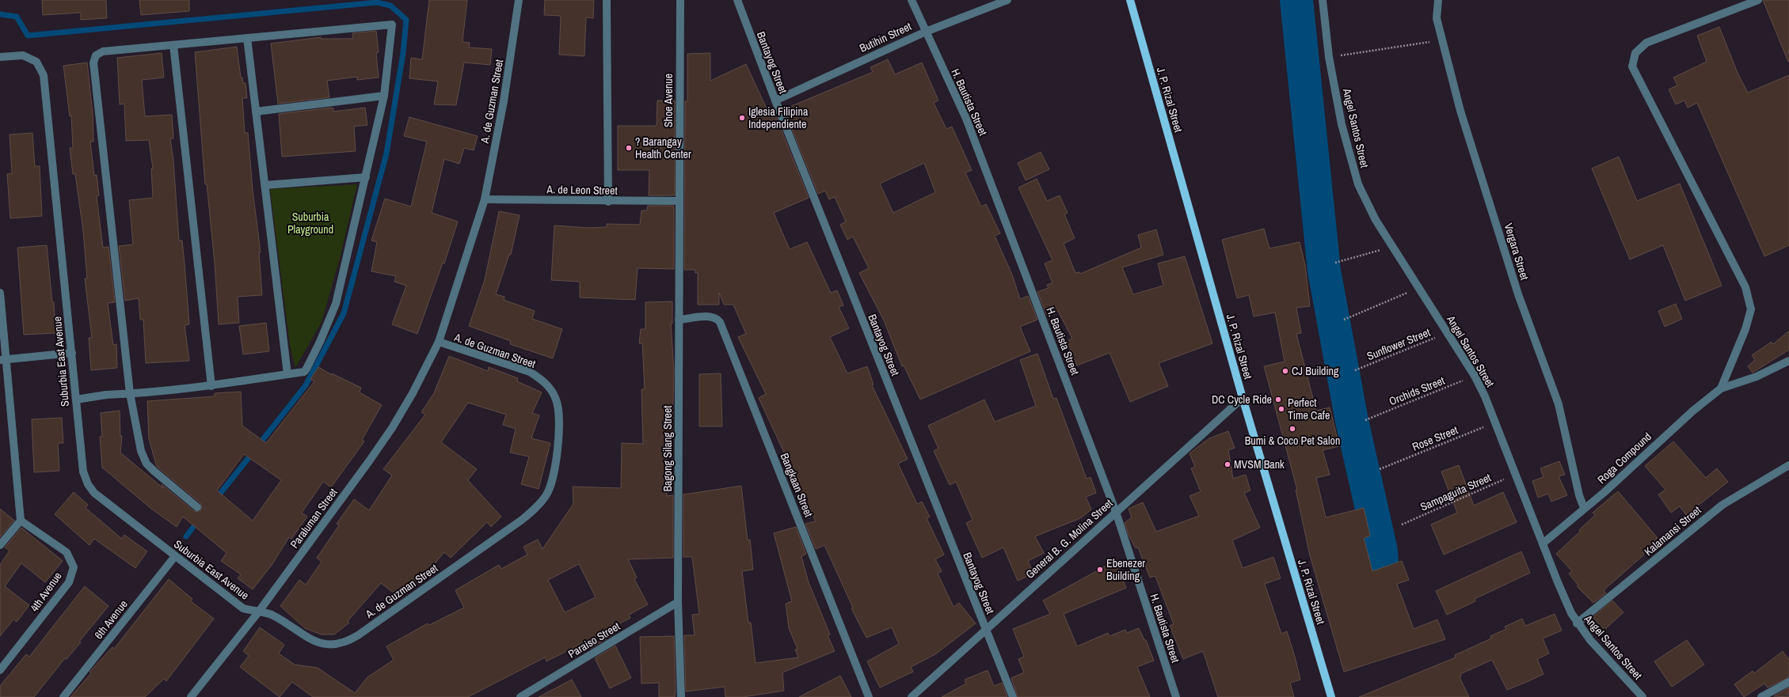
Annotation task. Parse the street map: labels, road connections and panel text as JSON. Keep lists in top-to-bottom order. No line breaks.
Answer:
{"streets":{"main road":["J. P. Rizal Street"],"street":["Butihin Street","Bantayog Street","Shoe Avenue","A. de Guzman Street","H. Bautista Street","Angel Santos Street","A. de Leon Street","Vergara Street","Suburbia East Avenue","Bagong Silang Street","Roga Compound","Bangkaan Street","Paraluman Street","Kalamansi Street","General B. G. Molina Street","4th Avenue","6th Avenue","Paraiso Street"],"path":["Sunflower Street","Orchids Street","Rose Street","Sampaguita Street"]},"crossings":[["Butihin Street","Bantayog Street"],["Butihin Street","H. Bautista Street"],["Bantayog Street","General B. G. Molina Street"],["J. P. Rizal Street","General B. G. Molina Street"],["Shoe Avenue","A. de Leon Street"],["Shoe Avenue","Bagong Silang Street"],["A. de Guzman Street","A. de Leon Street"],["A. de Guzman Street","Suburbia East Avenue"],["A. de Guzman Street","Paraluman Street"],["H. Bautista Street","General B. G. Molina Street"],["Angel Santos Street","Sunflower Street"],["Angel Santos Street","Orchids Street"],["Angel Santos Street","Rose Street"],["Angel Santos Street","Roga Compound"],["Angel Santos Street","Sampaguita Street"],["Angel Santos Street","Kalamansi Street"],["A. de Leon Street","Bagong Silang Street"],["Vergara Street","Roga Compound"],["Suburbia East Avenue","Paraluman Street"],["Suburbia East Avenue","6th Avenue"],["Bagong Silang Street","Bangkaan Street"],["Bagong Silang Street","Paraiso Street"]],"parks":["Suburbia Playground"],"places":["Iglesia Filipina Independiente","? Barangay Health Center","CJ Building","DC Cycle Ride","Perfect Time Cafe","Bumi & Coco Pet Salon","MVSM Bank","Ebenezer Building"]}
